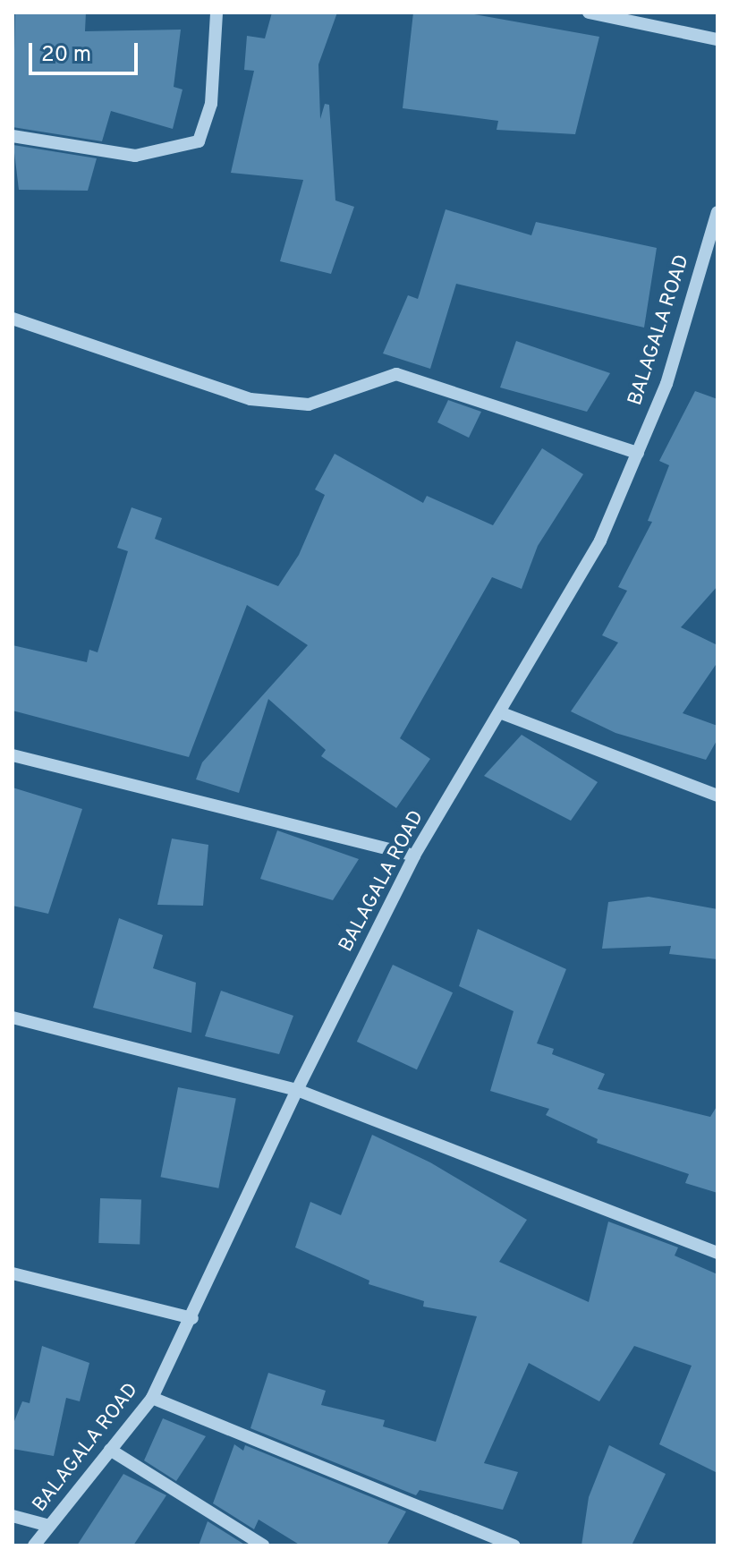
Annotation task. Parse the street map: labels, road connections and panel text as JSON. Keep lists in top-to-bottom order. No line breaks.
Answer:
{"streets":{"street":["BALAGALA ROAD"]},"scale_bar":"20 m"}
